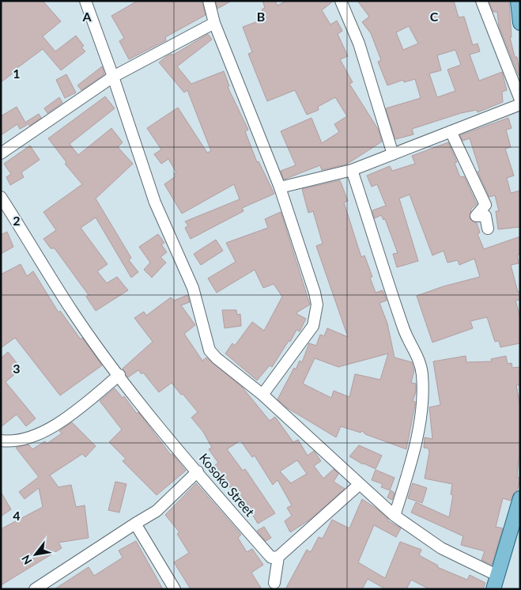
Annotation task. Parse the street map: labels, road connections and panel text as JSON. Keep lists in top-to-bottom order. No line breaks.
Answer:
{"streets":{"street":["Kosoko Street"]},"north":"bottom left","grid":{"columns":["A","B","C"],"rows":["1","2","3","4"]}}
